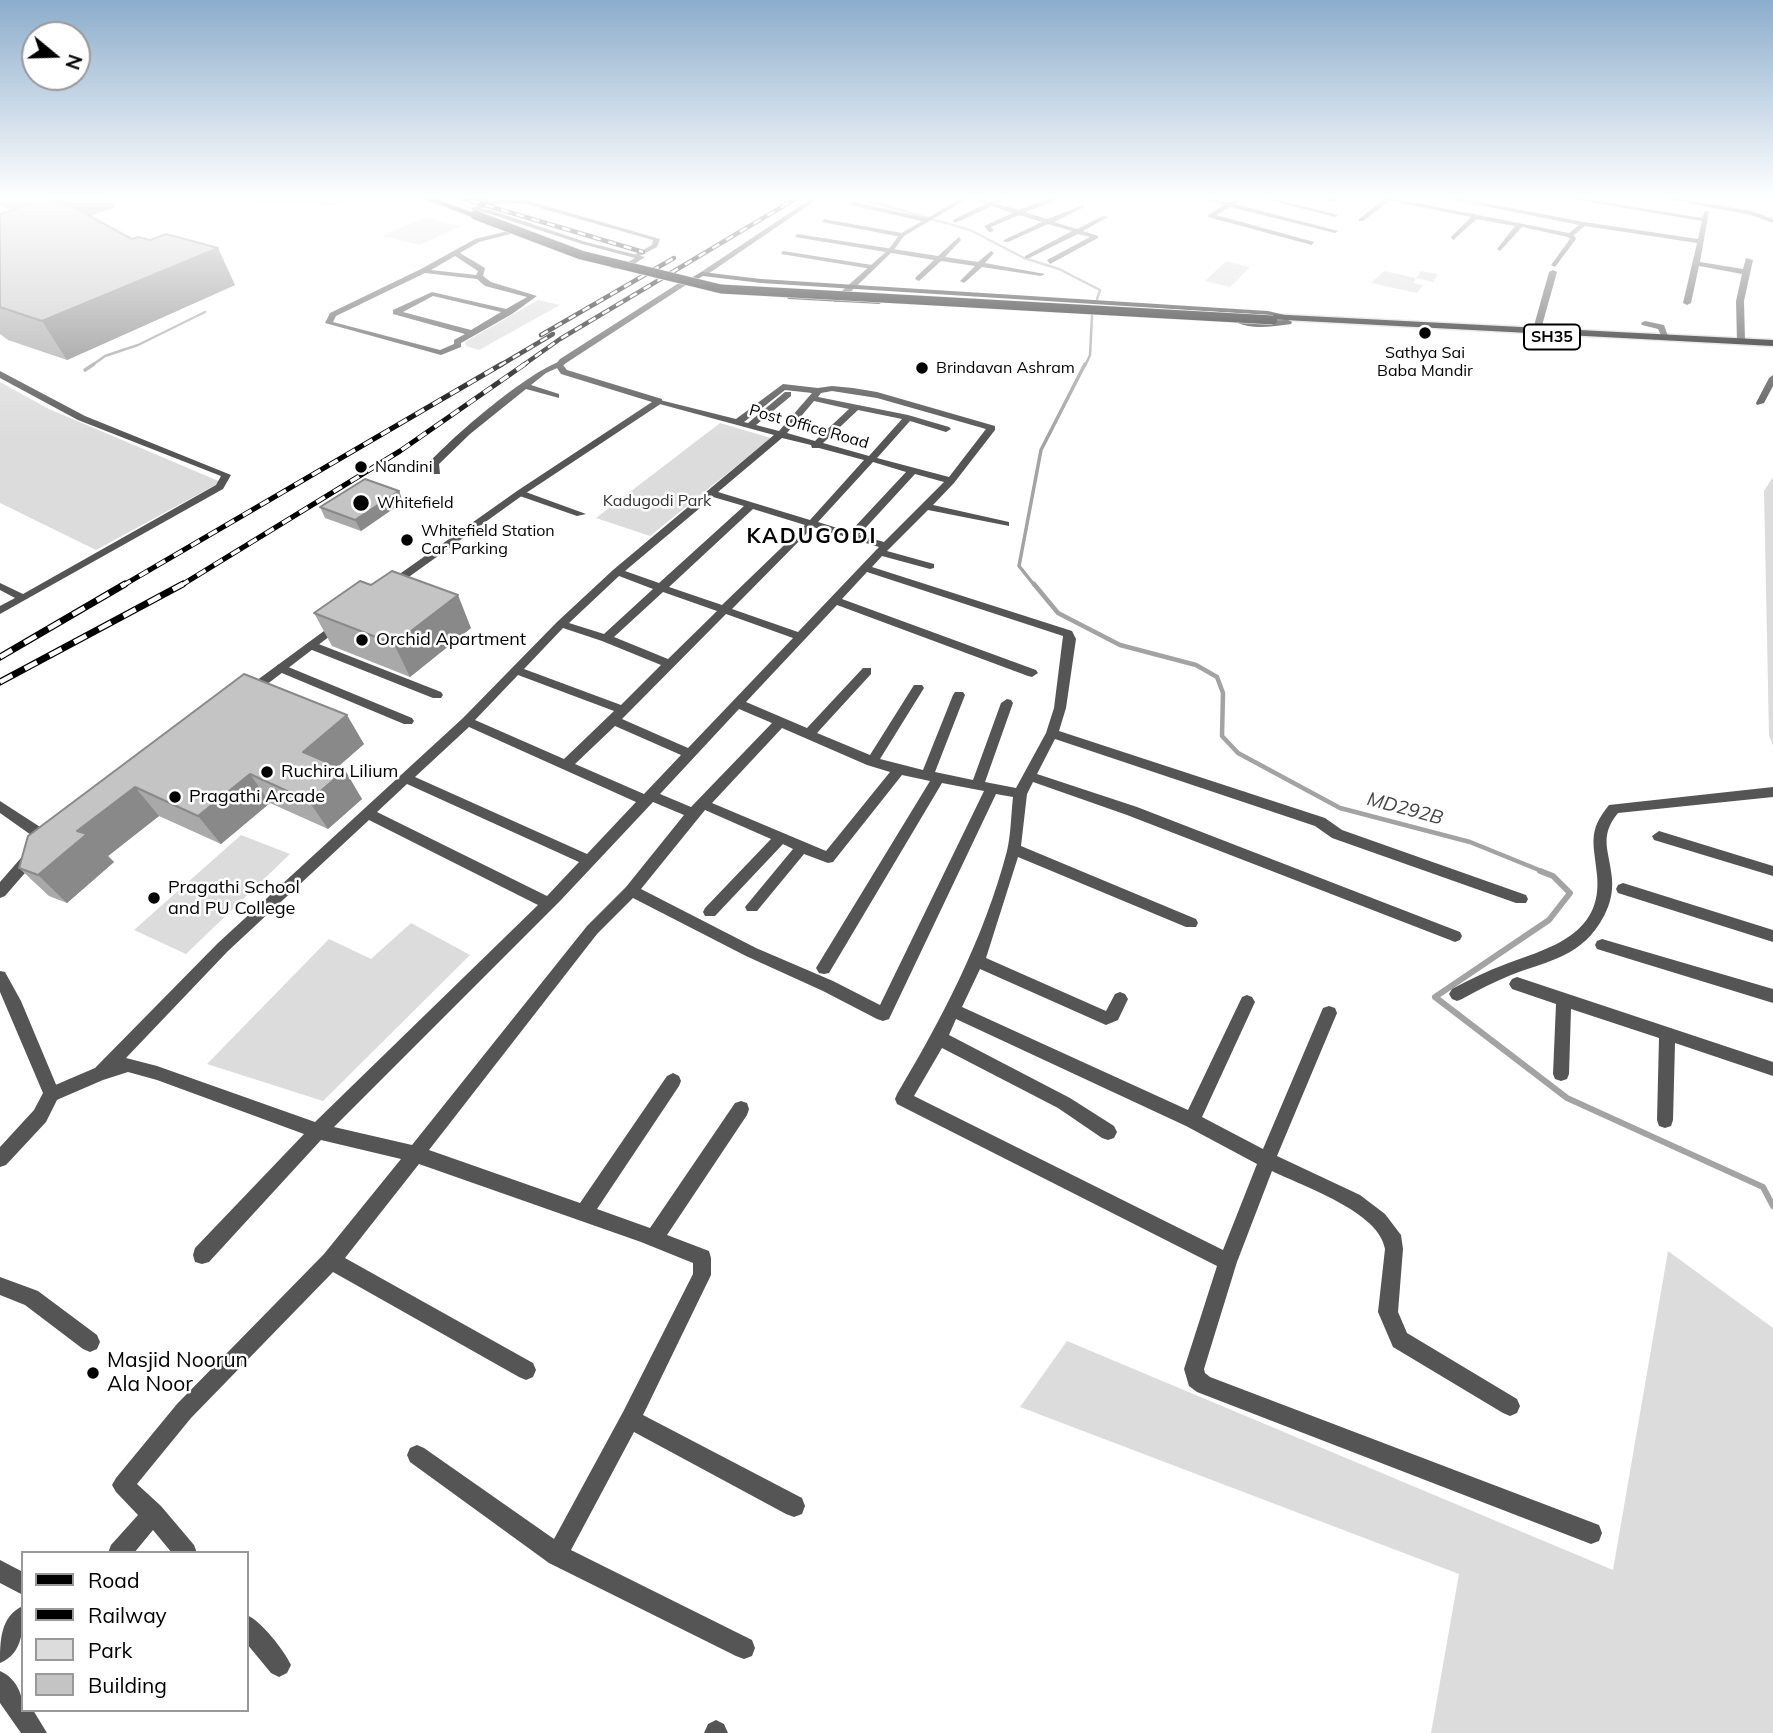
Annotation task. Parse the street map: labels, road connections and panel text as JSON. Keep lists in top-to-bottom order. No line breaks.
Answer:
{"streets":{"main road":["SH35"],"street":["Post Office Road"]},"districts":["KADUGODI"],"water":["MD292B"],"parks":["Kadugodi Park"],"places":["Sathya Sai Baba Mandir","Brindavan Ashram","Nandini","Whitefield","Whitefield Station Car Parking","Orchid Apartment","Ruchira Lilium","Pragathi Arcade","Pragathi School and PU College","Masjid Noorun Ala Noor"],"legend":["Road","Railway","Park","Building"],"north":"right"}
